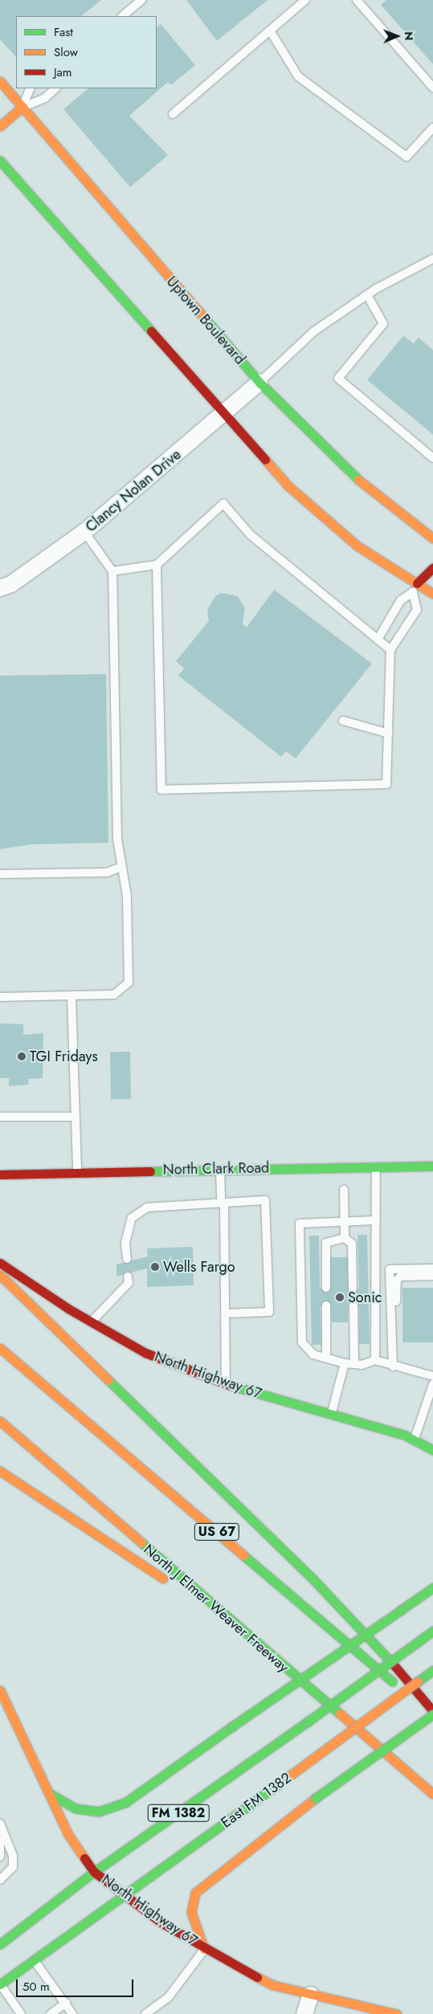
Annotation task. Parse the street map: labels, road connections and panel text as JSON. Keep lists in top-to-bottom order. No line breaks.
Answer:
{"streets":{"main road":["Uptown Boulevard","North Clark Road","North Highway 67","US 67","North J Elmer Weaver Freeway","East FM 1382","FM 1382"],"street":["Clancy Nolan Drive"]},"crossings":[["Uptown Boulevard","Clancy Nolan Drive"],["North Highway 67","East FM 1382"],["North Highway 67","FM 1382"]],"places":["TGI Fridays","Wells Fargo","Sonic"],"legend":["Fast","Slow","Jam"],"scale_bar":"50 m","north":"right"}
